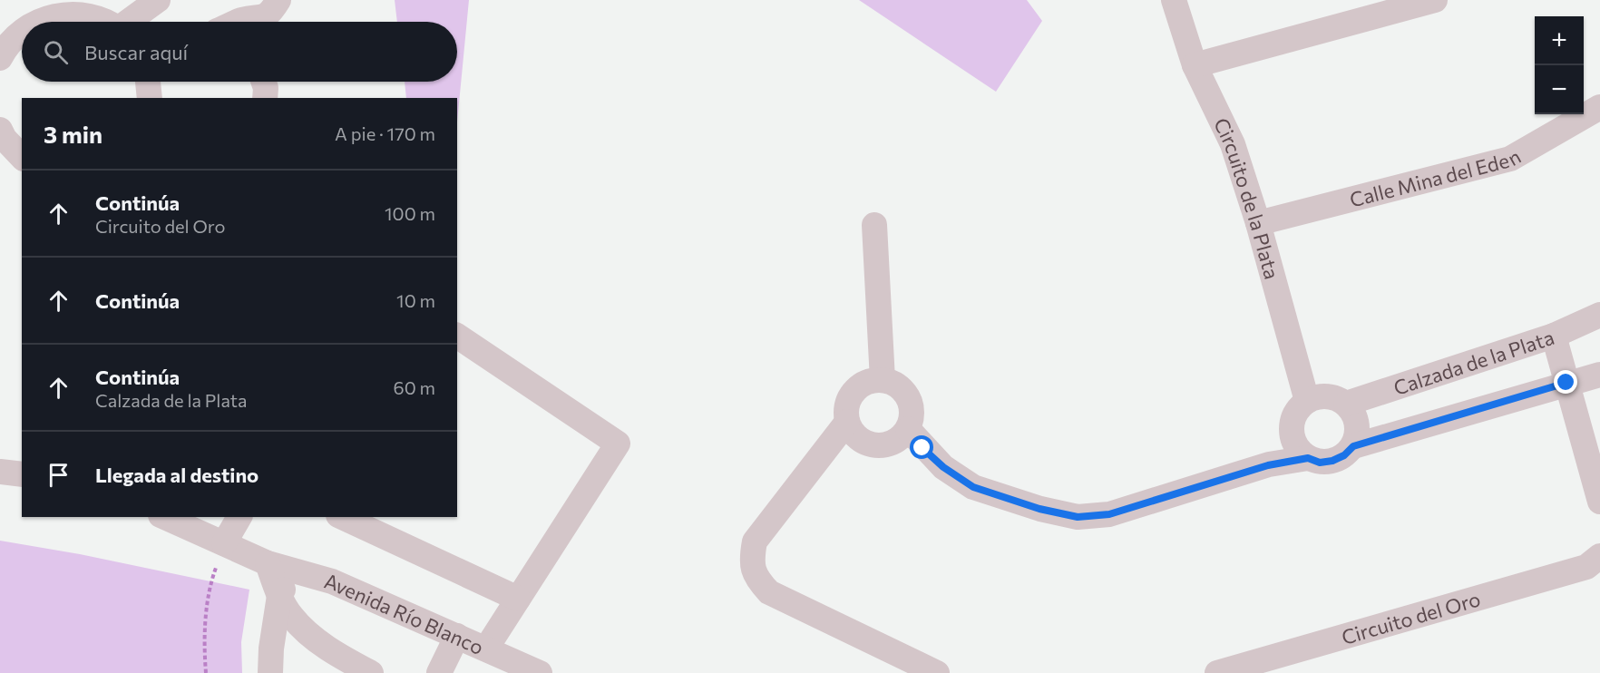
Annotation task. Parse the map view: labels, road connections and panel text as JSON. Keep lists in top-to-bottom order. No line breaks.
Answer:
{"streets":{"street":["Calle Mina del Eden","Circuito de la Plata","Calzada de la Plata","Avenida Río Blanco","Circuito del Oro"]},"crossings":[["Calle Mina del Eden","Circuito de la Plata"],["Circuito de la Plata","Calzada de la Plata"]],"page":{"map_buttons":["+","−"],"search":"Buscar aquí","heading":["3 min","A pie · 170 m"],"list":[["Continúa","Circuito del Oro","100 m"],["Continúa","10 m"],["Continúa","Calzada de la Plata","60 m"],"Llegada al destino"]}}
